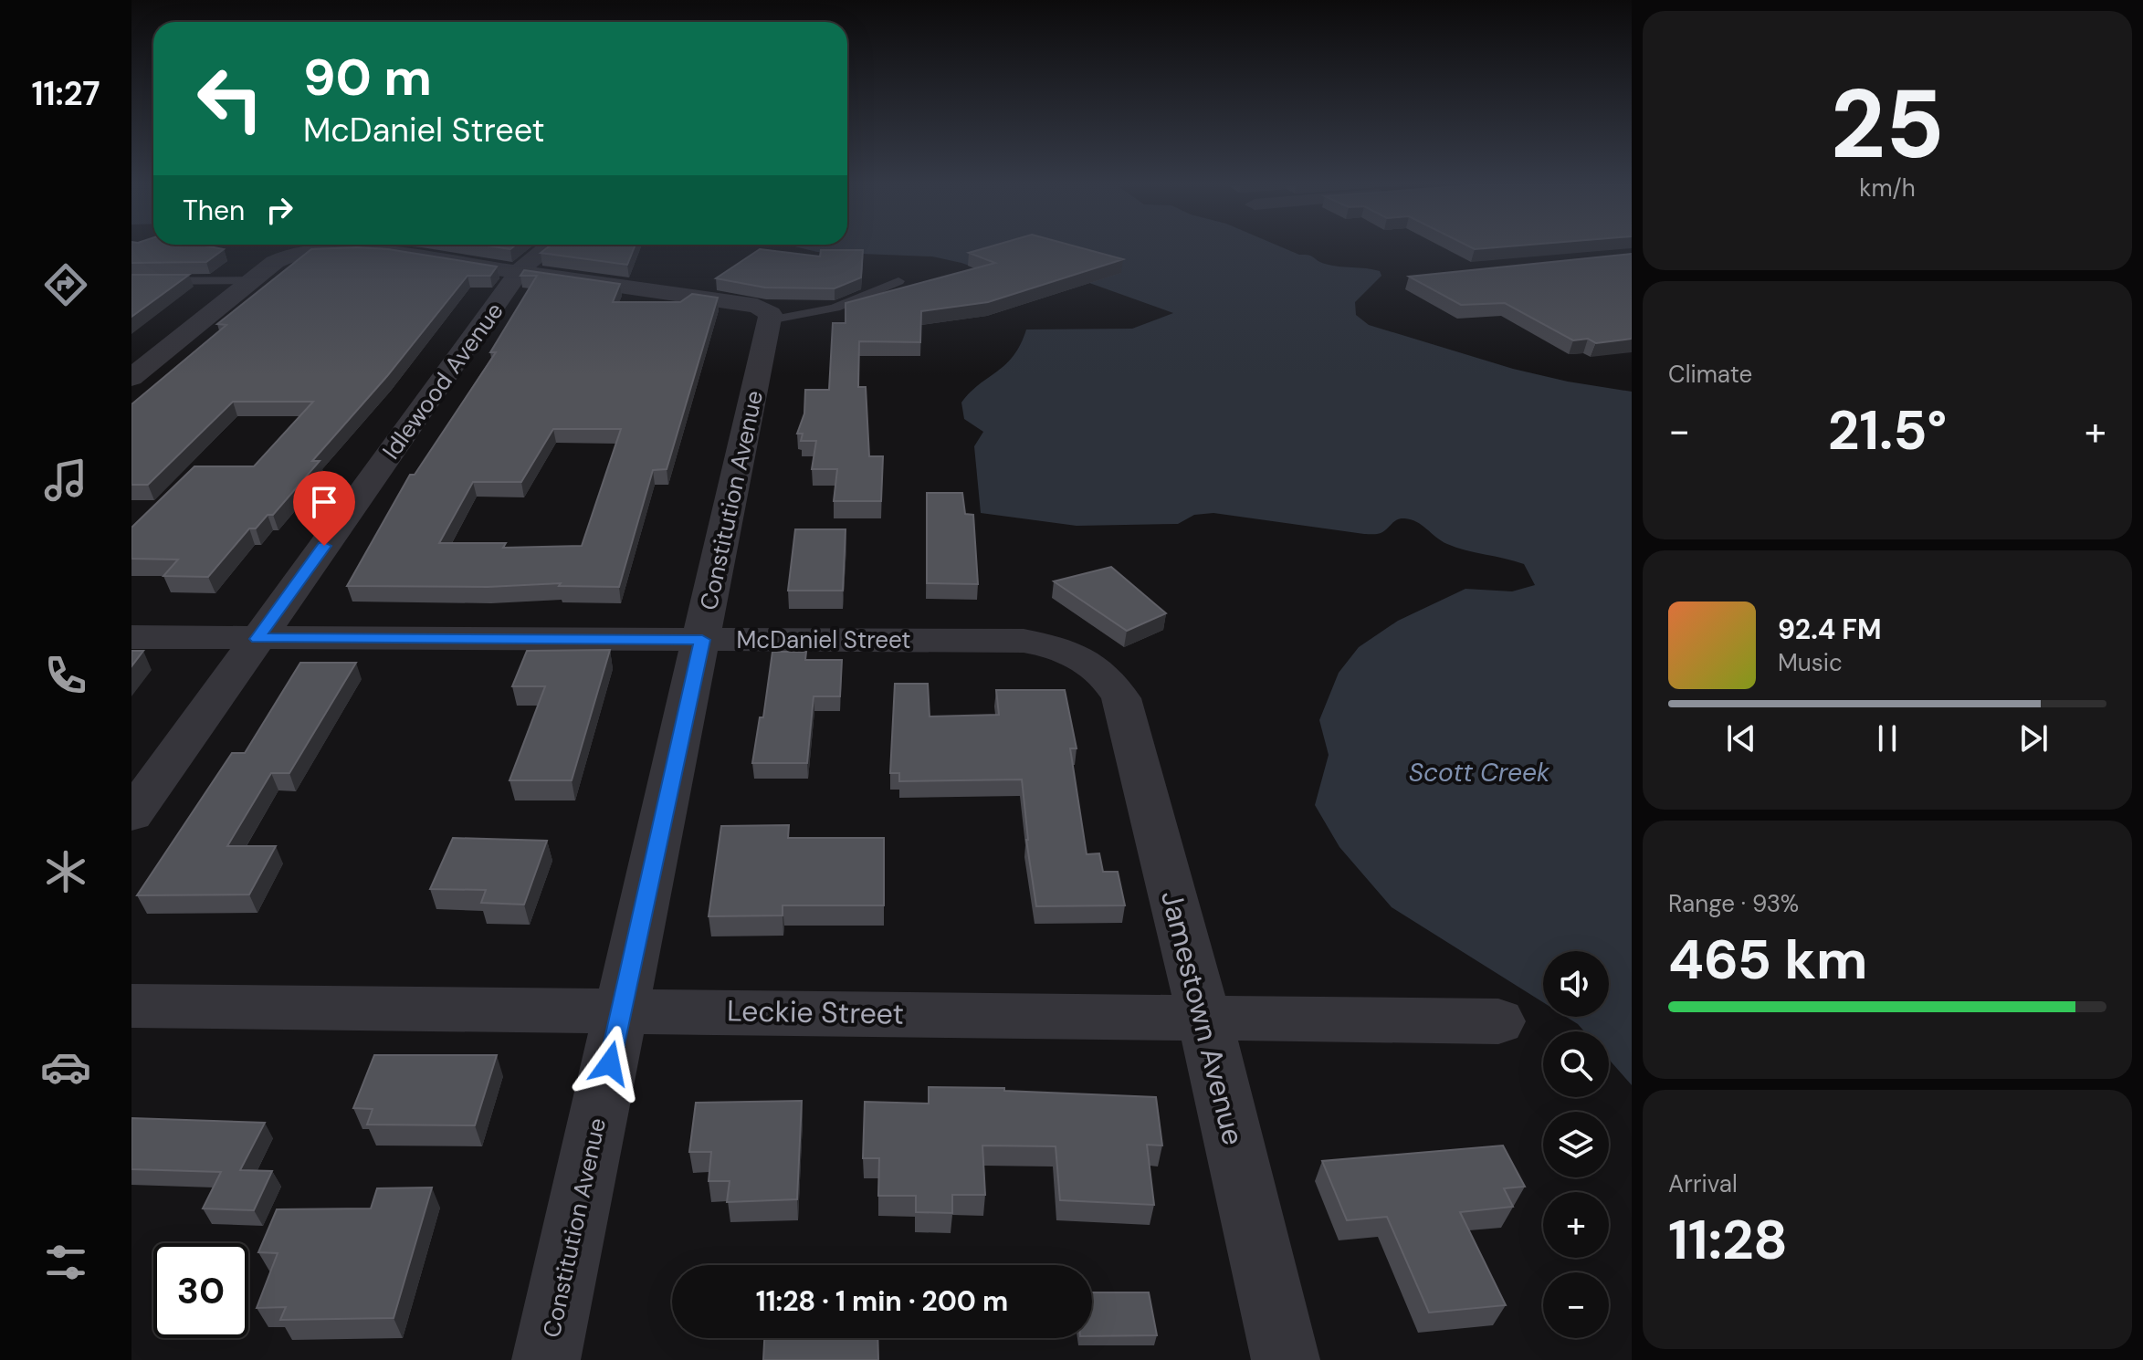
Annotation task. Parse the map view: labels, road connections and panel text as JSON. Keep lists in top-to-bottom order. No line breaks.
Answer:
{"streets":{"street":["Idlewood Avenue","Constitution Avenue","McDaniel Street","Leckie Street","Jamestown Avenue"]},"crossings":[["Idlewood Avenue","McDaniel Street"],["Constitution Avenue","McDaniel Street"],["Constitution Avenue","Leckie Street"],["McDaniel Street","Jamestown Avenue"],["Leckie Street","Jamestown Avenue"]],"water":["Scott Creek"],"page":{"tabs":"11:27","tile":[["25","km/h"],"Climate",["Range · 93%","465 km"],["Arrival","11:28"]],"turn":["90 m","McDaniel Street"],"then":"Then","heat":["−","21.5°","+"],"song":["92.4 FM","Music"],"map_buttons":["+","−"],"limit":"30","trip":"11:28 · 1 min · 200 m"}}
